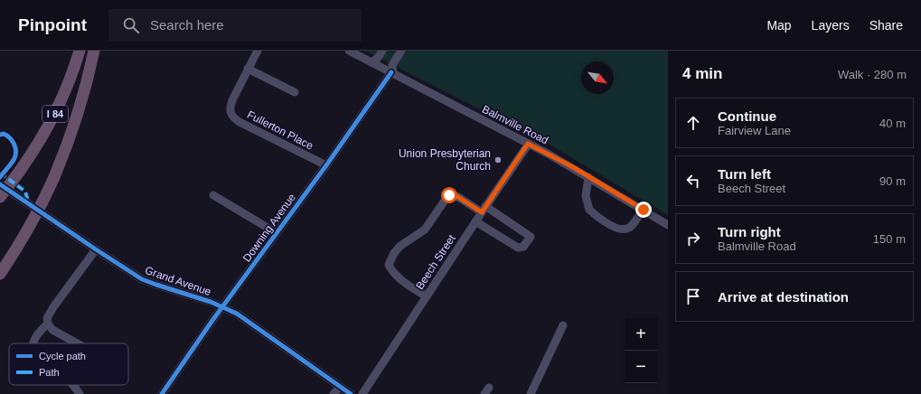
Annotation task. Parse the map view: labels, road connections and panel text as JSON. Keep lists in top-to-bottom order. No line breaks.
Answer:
{"streets":{"highway":["I 84"],"street":["Balmville Road","Fullerton Place","Downing Avenue","Beech Street","Grand Avenue"]},"crossings":[["Balmville Road","Downing Avenue"],["Balmville Road","Beech Street"],["Fullerton Place","Downing Avenue"],["Downing Avenue","Grand Avenue"]],"places":["Union Presbyterian Church"],"legend":["Cycle path","Path"],"north":"bottom right","page":{"header":"Pinpoint","search":"Search here","nav":["Map","Layers","Share"],"heading":["4 min","Walk · 280 m"],"list":[["Continue","Fairview Lane","40 m"],["Turn left","Beech Street","90 m"],["Turn right","Balmville Road","150 m"],"Arrive at destination"],"map_buttons":["+","−"]}}
